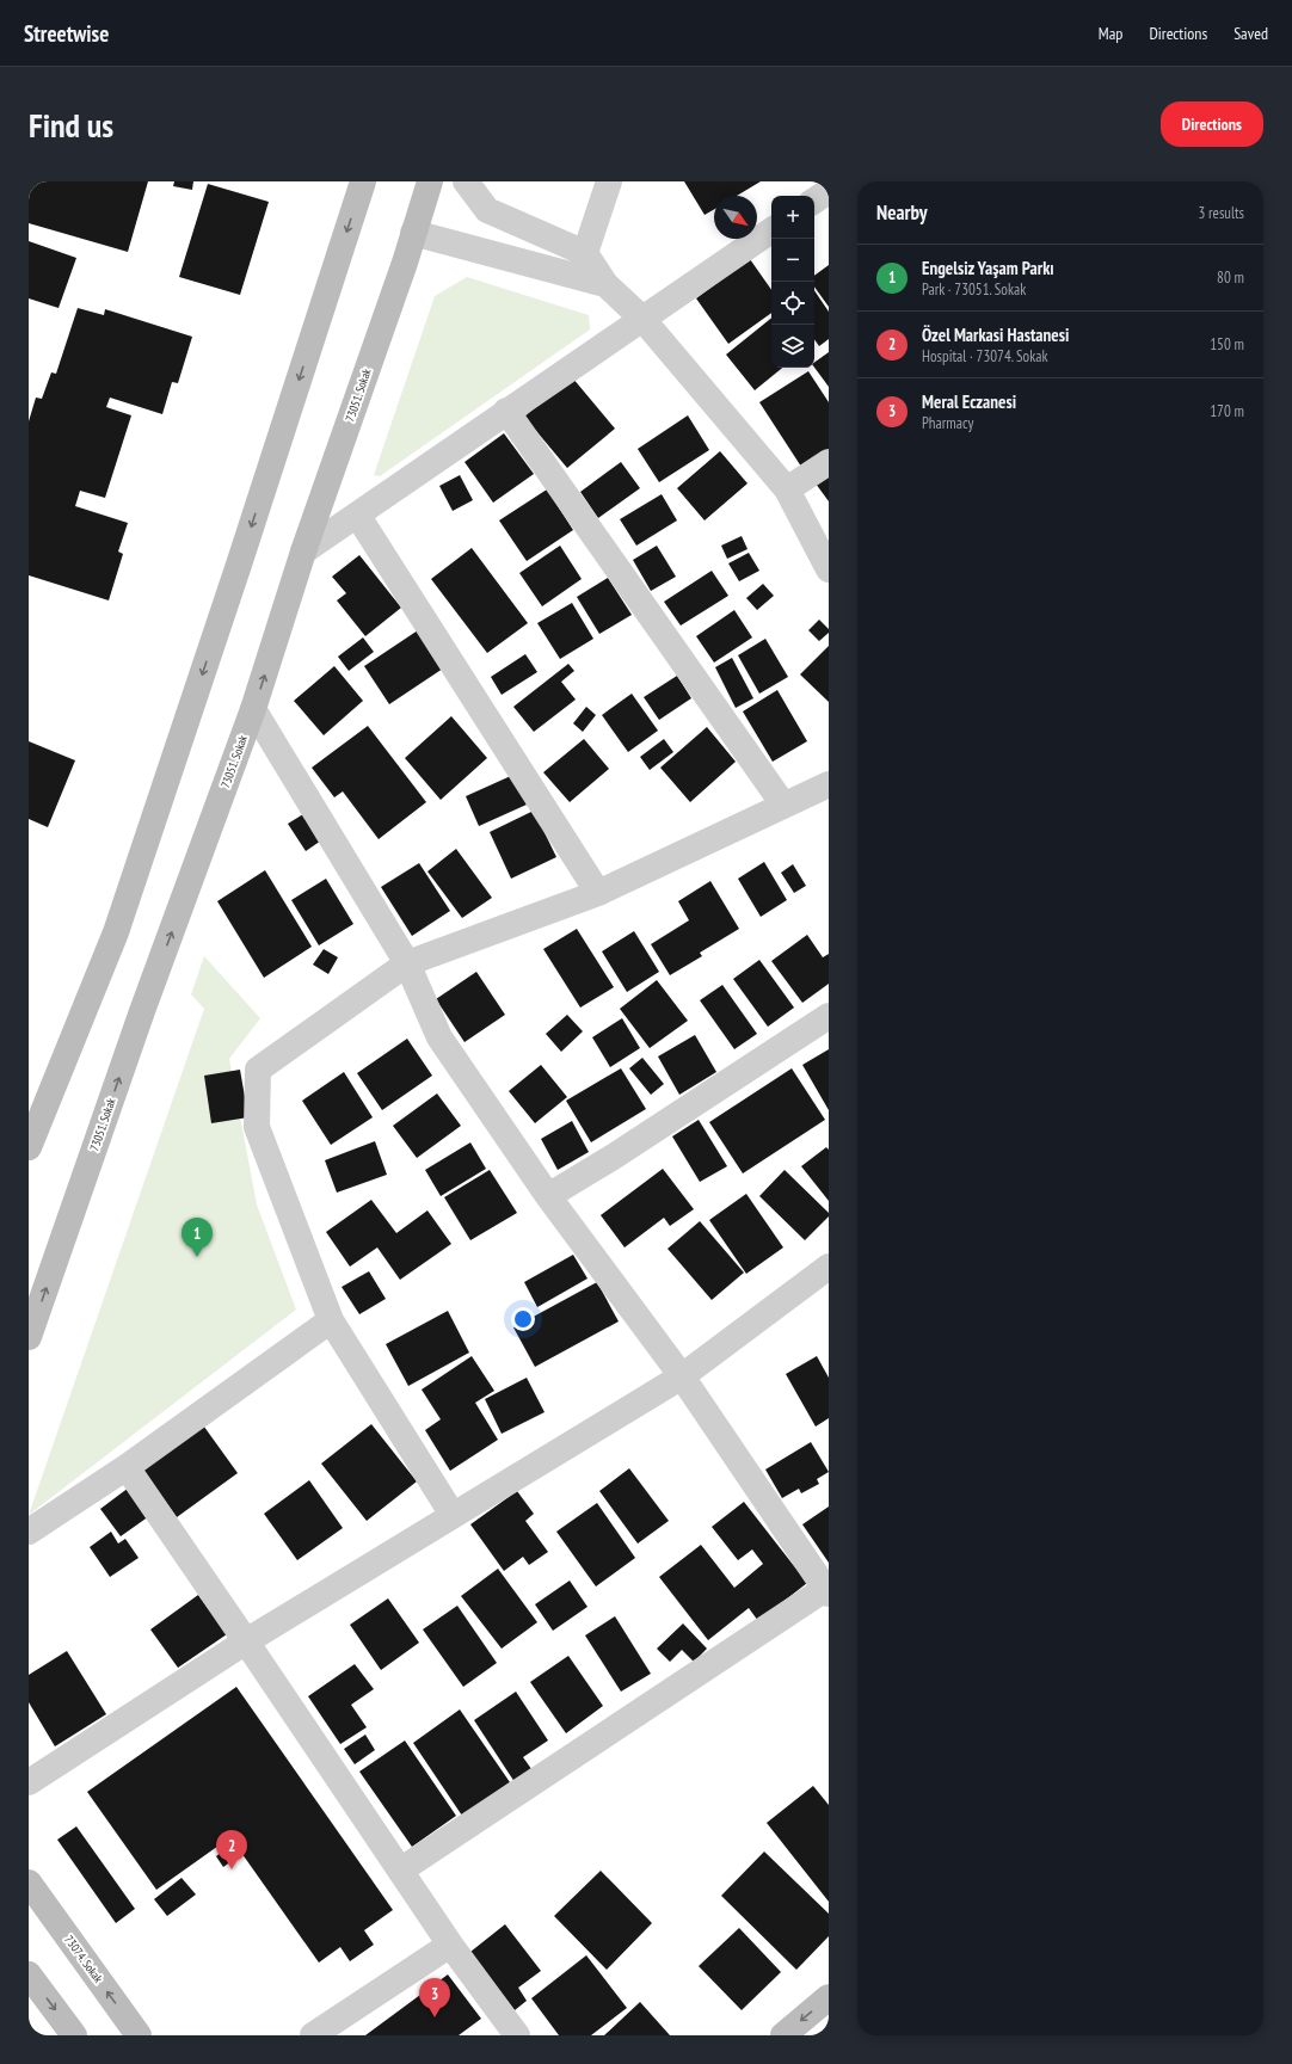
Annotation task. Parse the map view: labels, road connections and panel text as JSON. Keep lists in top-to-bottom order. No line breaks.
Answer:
{"streets":{"main road":["73051. Sokak","73074. Sokak"]},"north":"bottom right","page":{"header":"Streetwise","nav":["Map","Directions","Saved"],"buttons":"Directions","title":"Find us","heading":["Nearby","3 results"],"map_buttons":["+","−"],"list":[{"mark":"1","name":"Engelsiz Yaşam Parkı","note":"Park · 73051. Sokak","value":"80 m"},{"mark":"2","name":"Özel Markasi Hastanesi","note":"Hospital · 73074. Sokak","value":"150 m"},{"mark":"3","name":"Meral Eczanesi","note":"Pharmacy","value":"170 m"}],"pins":["1","2","3"]}}
